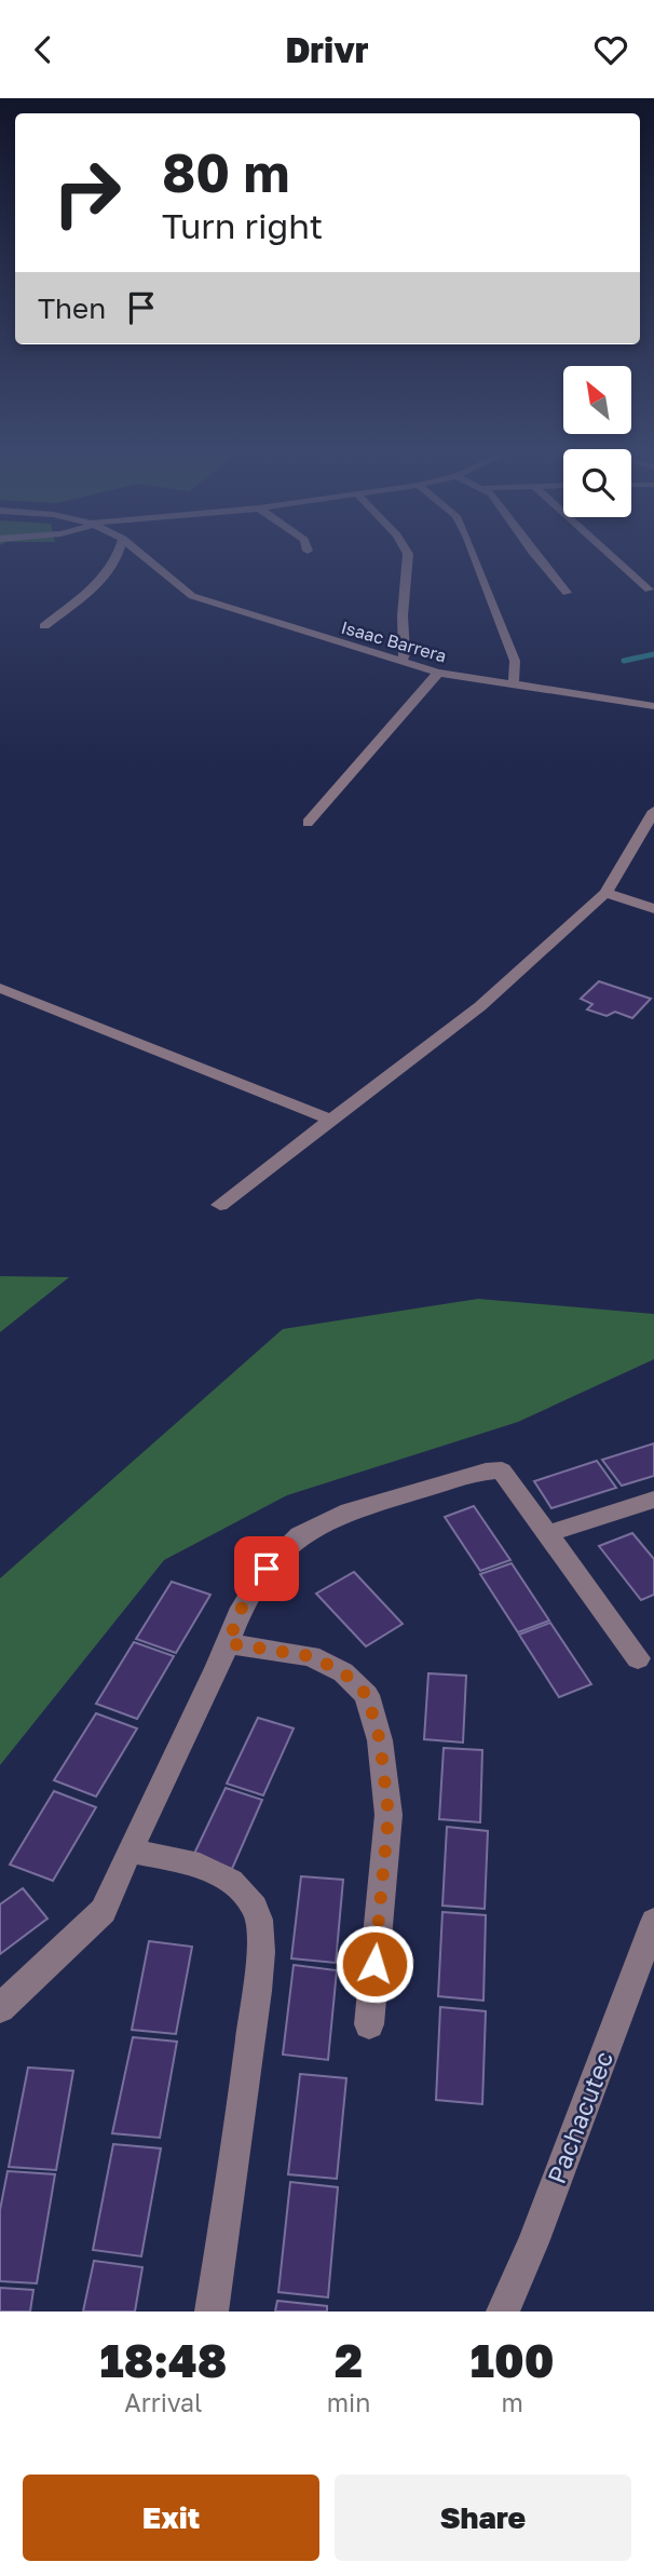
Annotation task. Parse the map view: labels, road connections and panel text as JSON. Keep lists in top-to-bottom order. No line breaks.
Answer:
{"streets":{"street":["Isaac Barrera","Pachacutec"]},"north":"top left","page":{"header":"Drivr","turn":["80 m","Turn right"],"then":"Then","eta":["18:48","Arrival","2","min","100","m"],"buttons":["Exit","Share"]}}
